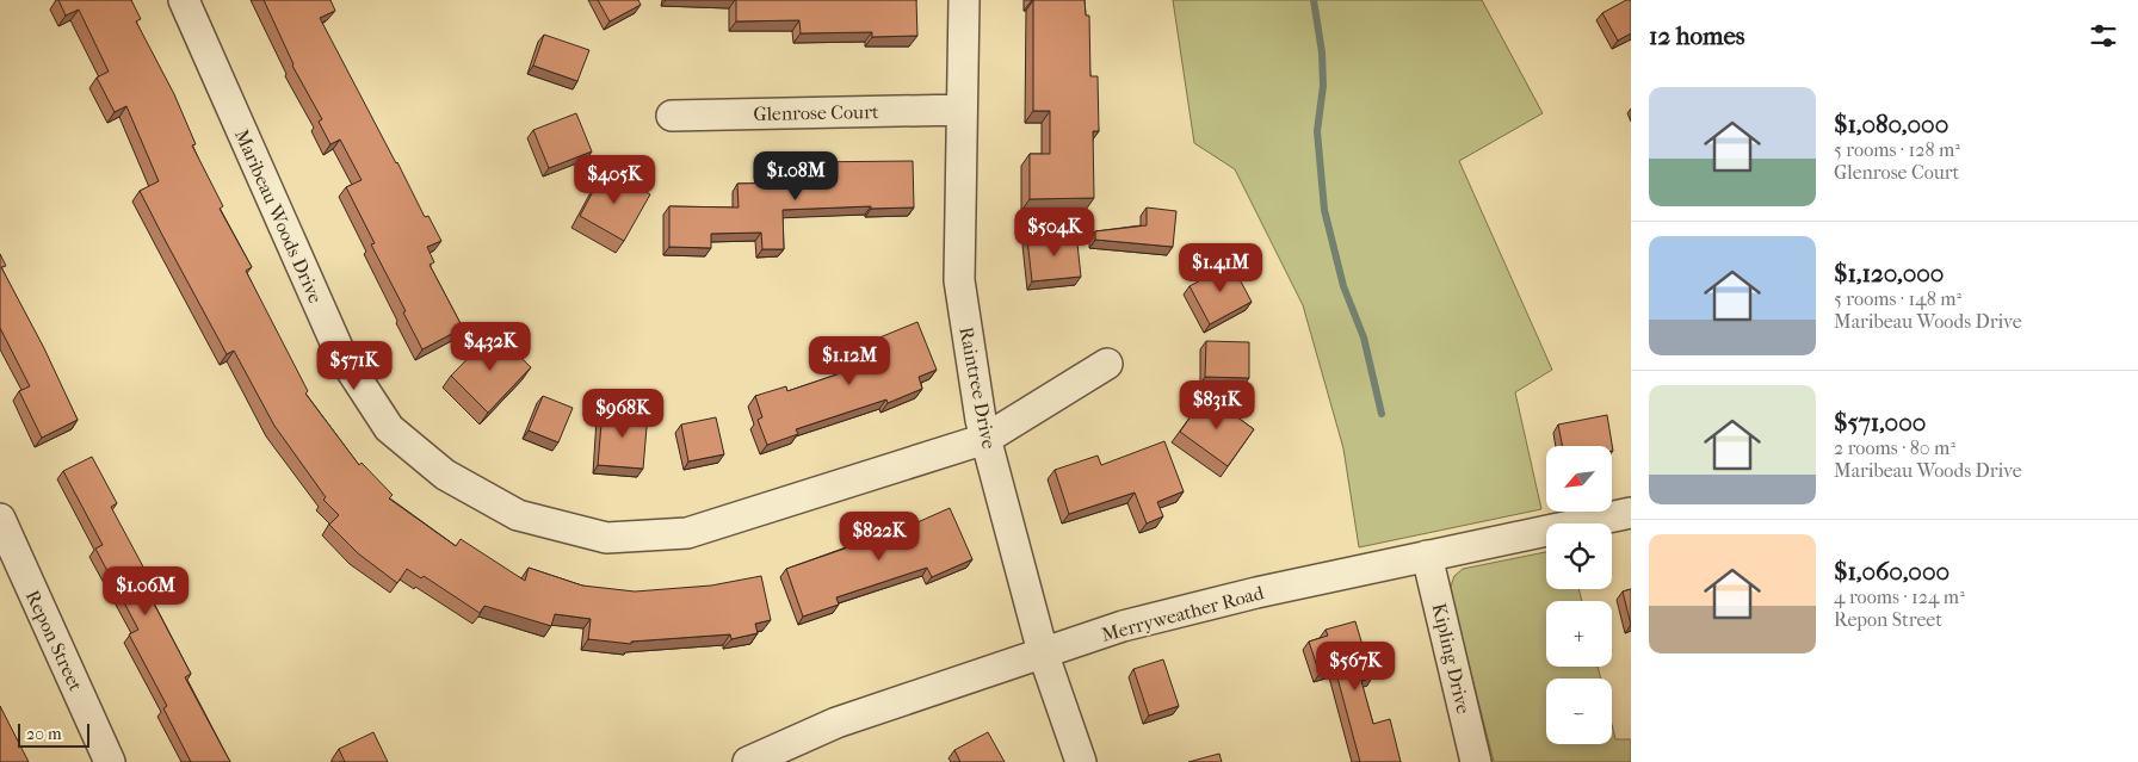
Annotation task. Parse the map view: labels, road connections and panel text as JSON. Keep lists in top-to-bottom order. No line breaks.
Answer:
{"streets":{"street":["Glenrose Court","Maribeau Woods Drive","Raintree Drive","Merryweather Road","Repon Street","Kipling Drive"]},"crossings":[["Glenrose Court","Raintree Drive"],["Maribeau Woods Drive","Raintree Drive"],["Raintree Drive","Merryweather Road"],["Merryweather Road","Kipling Drive"]],"scale_bar":"20 m","north":"bottom left","page":{"heading":"12 homes","list":[{"name":"$1,080,000","note":"5 rooms · 128 m² · Glenrose Court"},{"name":"$1,120,000","note":"5 rooms · 148 m² · Maribeau Woods Drive"},{"name":"$571,000","note":"2 rooms · 80 m² · Maribeau Woods Drive"},{"name":"$1,060,000","note":"4 rooms · 124 m² · Repon Street"}],"price":["$1.08M","$405K","$504K","$1.41M","$432K","$1.12M","$571K","$831K","$968K","$822K","$1.06M","$567K"],"map_buttons":["+","−"],"scale":"20 m"}}
